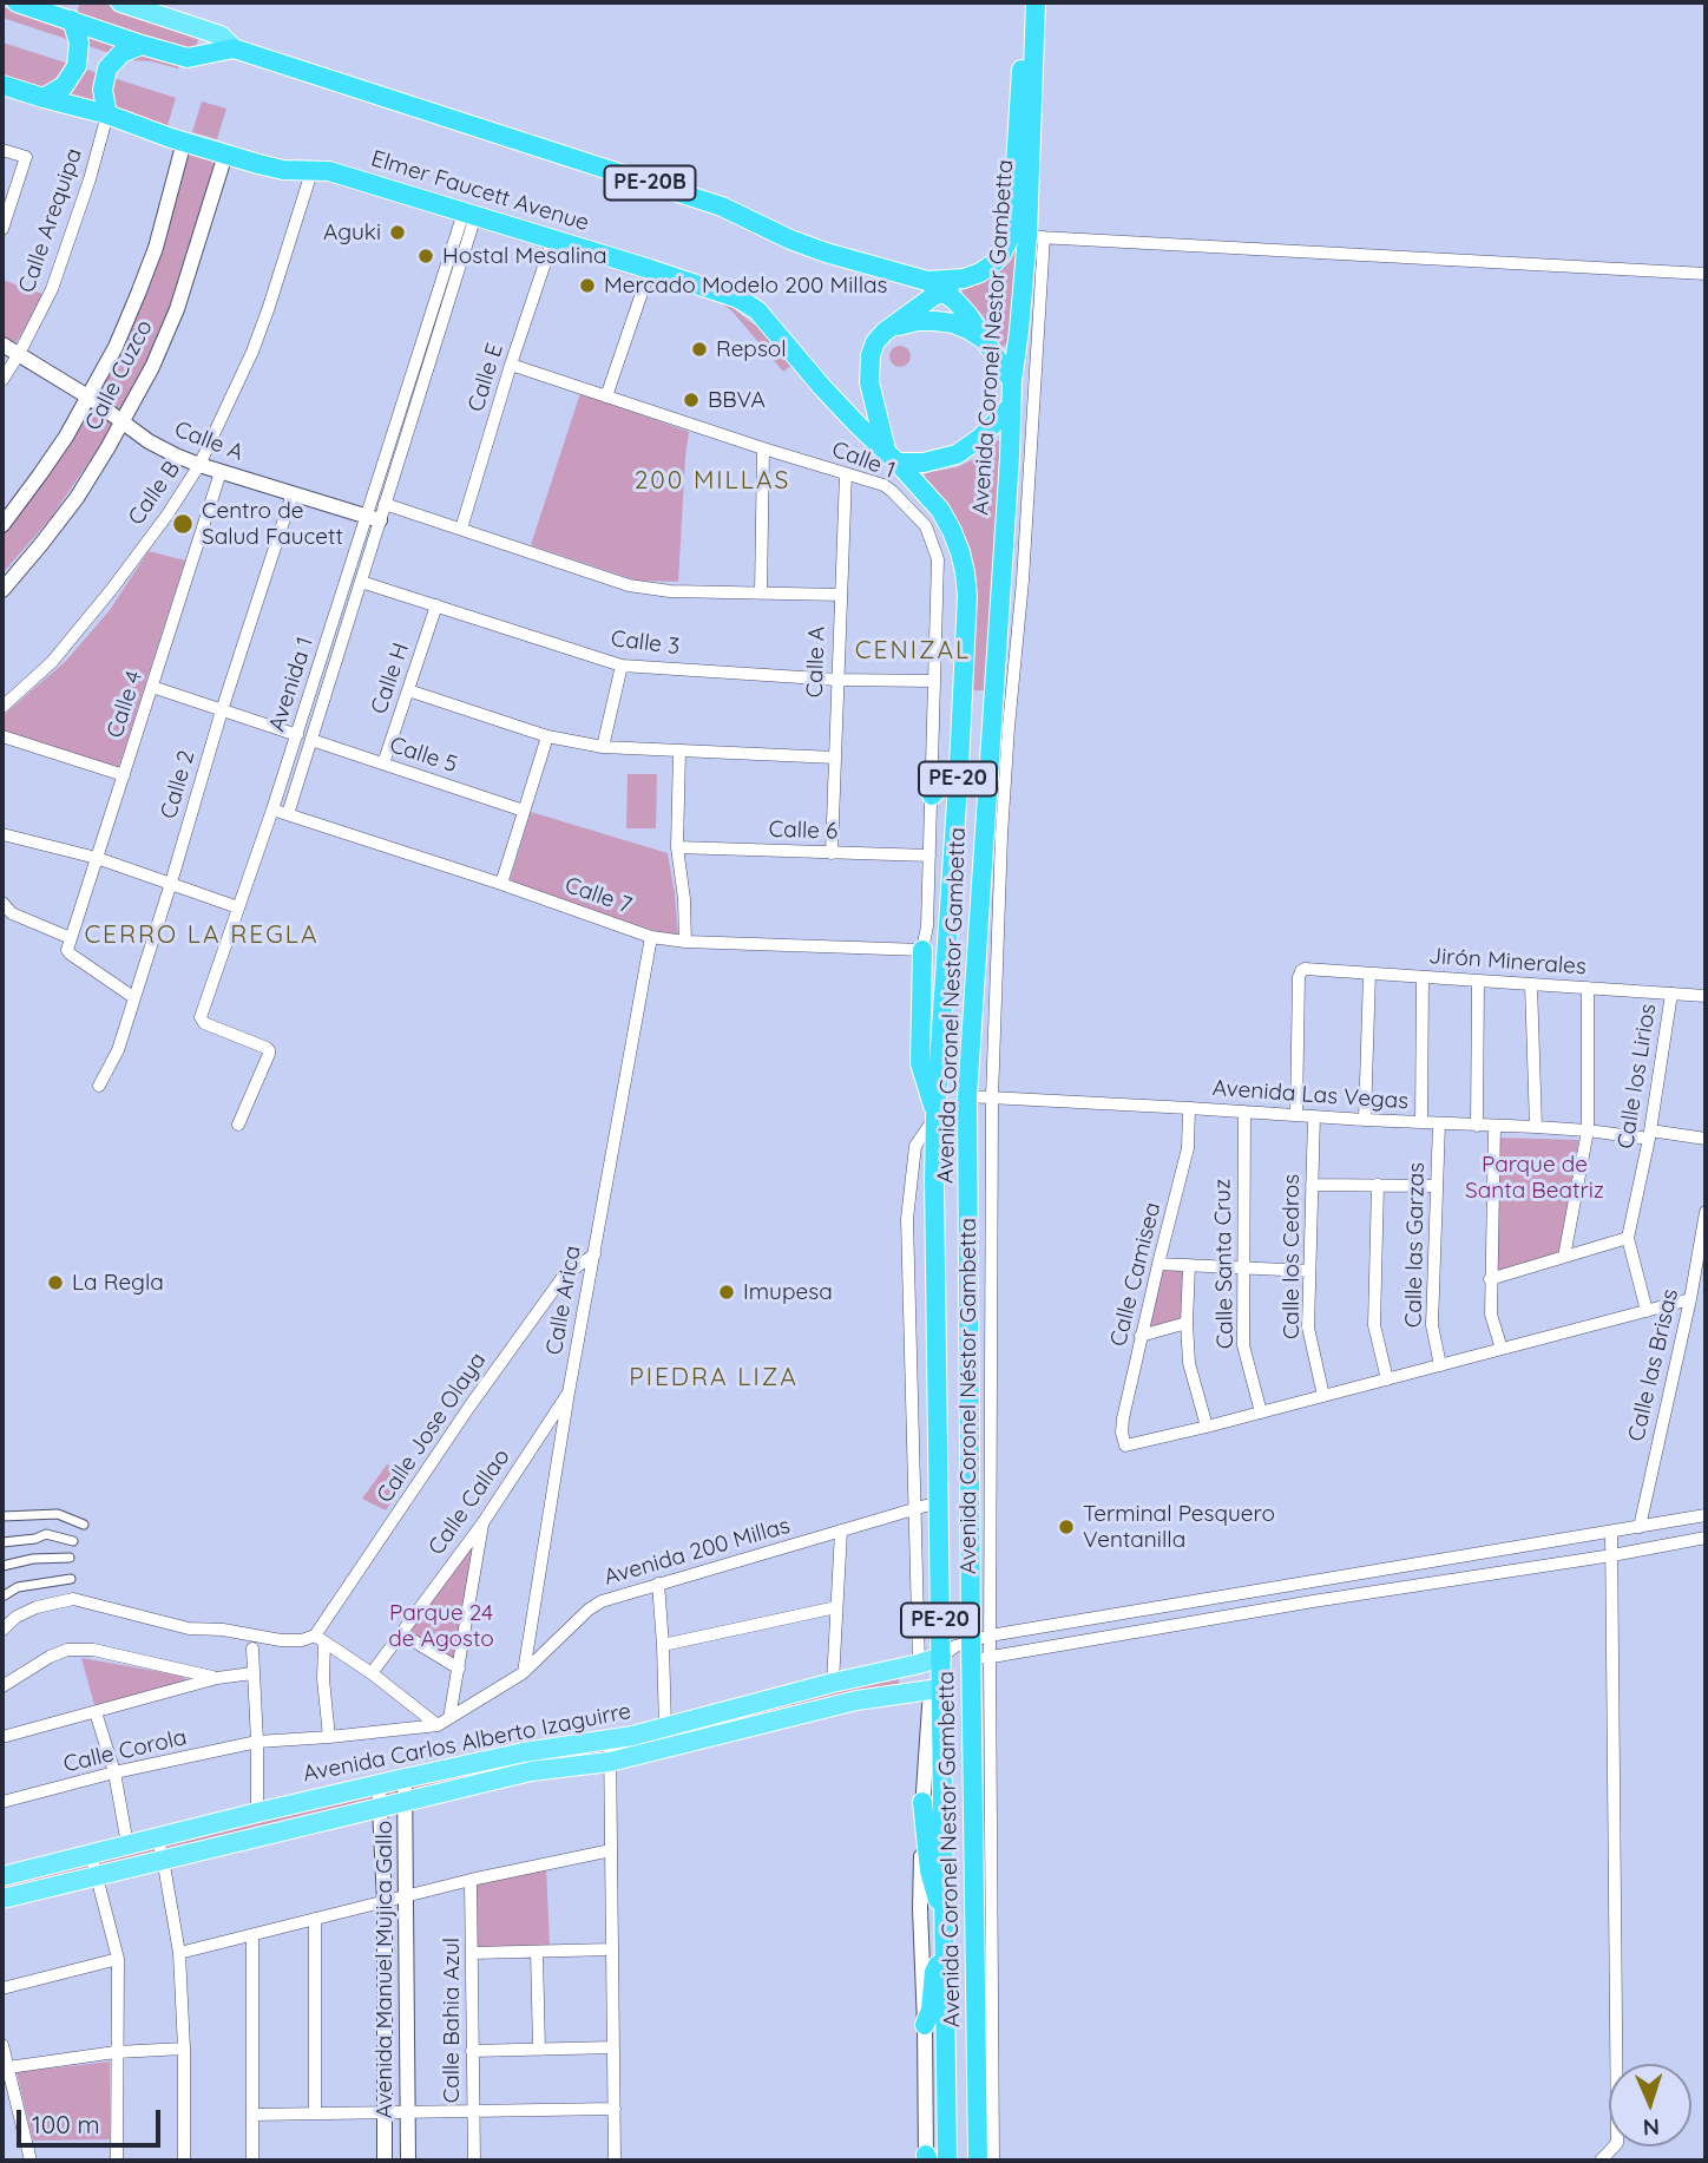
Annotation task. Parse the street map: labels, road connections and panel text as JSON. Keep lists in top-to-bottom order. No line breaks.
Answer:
{"streets":{"highway":["PE-20B","Elmer Faucett Avenue","Avenida Coronel Nestor Gambetta","PE-20"],"main road":["Avenida Carlos Alberto Izaguirre"],"street":["Calle Arequipa","Calle Cuzco","Calle E","Calle A","Calle 1","Calle B","Calle 3","Calle H","Avenida 1","Calle 4","Calle 5","Calle 2","Calle 6","Calle 7","Jirón Minerales","Calle los Lirios","Avenida Las Vegas","Calle las Garzas","Calle los Cedros","Calle Santa Cruz","Calle Camisea","Calle Arica","Calle las Brisas","Avenida Coronel Néstor Gambetta","Calle Jose Olaya","Calle Callao","Avenida 200 Millas","Calle Corola","Avenida Manuel Mujica Gallo","Calle Bahia Azul"]},"crossings":[["PE-20B","Avenida Coronel Nestor Gambetta"],["Elmer Faucett Avenue","Calle Arequipa"],["Elmer Faucett Avenue","Avenida Coronel Nestor Gambetta"],["Elmer Faucett Avenue","Calle Cuzco"],["Elmer Faucett Avenue","Calle E"],["Elmer Faucett Avenue","Calle B"],["Elmer Faucett Avenue","Avenida 1"],["Elmer Faucett Avenue","PE-20"],["Calle Arequipa","Calle A"],["Avenida Coronel Nestor Gambetta","PE-20"],["Avenida Coronel Nestor Gambetta","Avenida Las Vegas"],["Avenida Coronel Nestor Gambetta","Avenida Coronel Néstor Gambetta"],["Avenida Coronel Nestor Gambetta","Avenida 200 Millas"],["Avenida Coronel Nestor Gambetta","Avenida Carlos Alberto Izaguirre"],["Calle Cuzco","Calle A"],["Calle E","Calle 1"],["Calle A","Calle 1"],["Calle A","Calle B"],["Calle A","Calle 3"],["Calle A","Avenida 1"],["Calle A","Calle 4"],["Calle A","Calle 2"],["Calle A","Calle 6"],["Calle 1","Calle 3"],["Calle 1","Calle 6"],["Calle 1","Calle 7"],["Calle 3","Calle H"],["Calle 3","Avenida 1"],["Calle H","Calle 5"],["Avenida 1","Calle 5"],["Avenida 1","Calle 7"],["Calle 7","Calle Arica"],["Jirón Minerales","Calle los Lirios"],["Jirón Minerales","Avenida Las Vegas"],["Calle los Lirios","Avenida Las Vegas"],["Avenida Las Vegas","Calle las Garzas"],["Avenida Las Vegas","Calle los Cedros"],["Avenida Las Vegas","Calle Santa Cruz"],["Avenida Las Vegas","Calle Camisea"],["Avenida Las Vegas","Avenida Coronel Néstor Gambetta"],["Calle Arica","Calle Jose Olaya"],["Calle Arica","Calle Callao"],["Calle Arica","Avenida 200 Millas"],["Avenida 200 Millas","Calle Corola"],["Avenida Carlos Alberto Izaguirre","Avenida Manuel Mujica Gallo"]],"districts":["200 MILLAS","CENIZAL","CERRO LA REGLA","PIEDRA LIZA"],"parks":["Parque de Santa Beatriz","Parque 24 de Agosto"],"places":["Aguki","Hostal Mesalina","Mercado Modelo 200 Millas","Repsol","BBVA","Centro de Salud Faucett","La Regla","Imupesa","Terminal Pesquero Ventanilla"],"scale_bar":"100 m","north":"bottom"}
